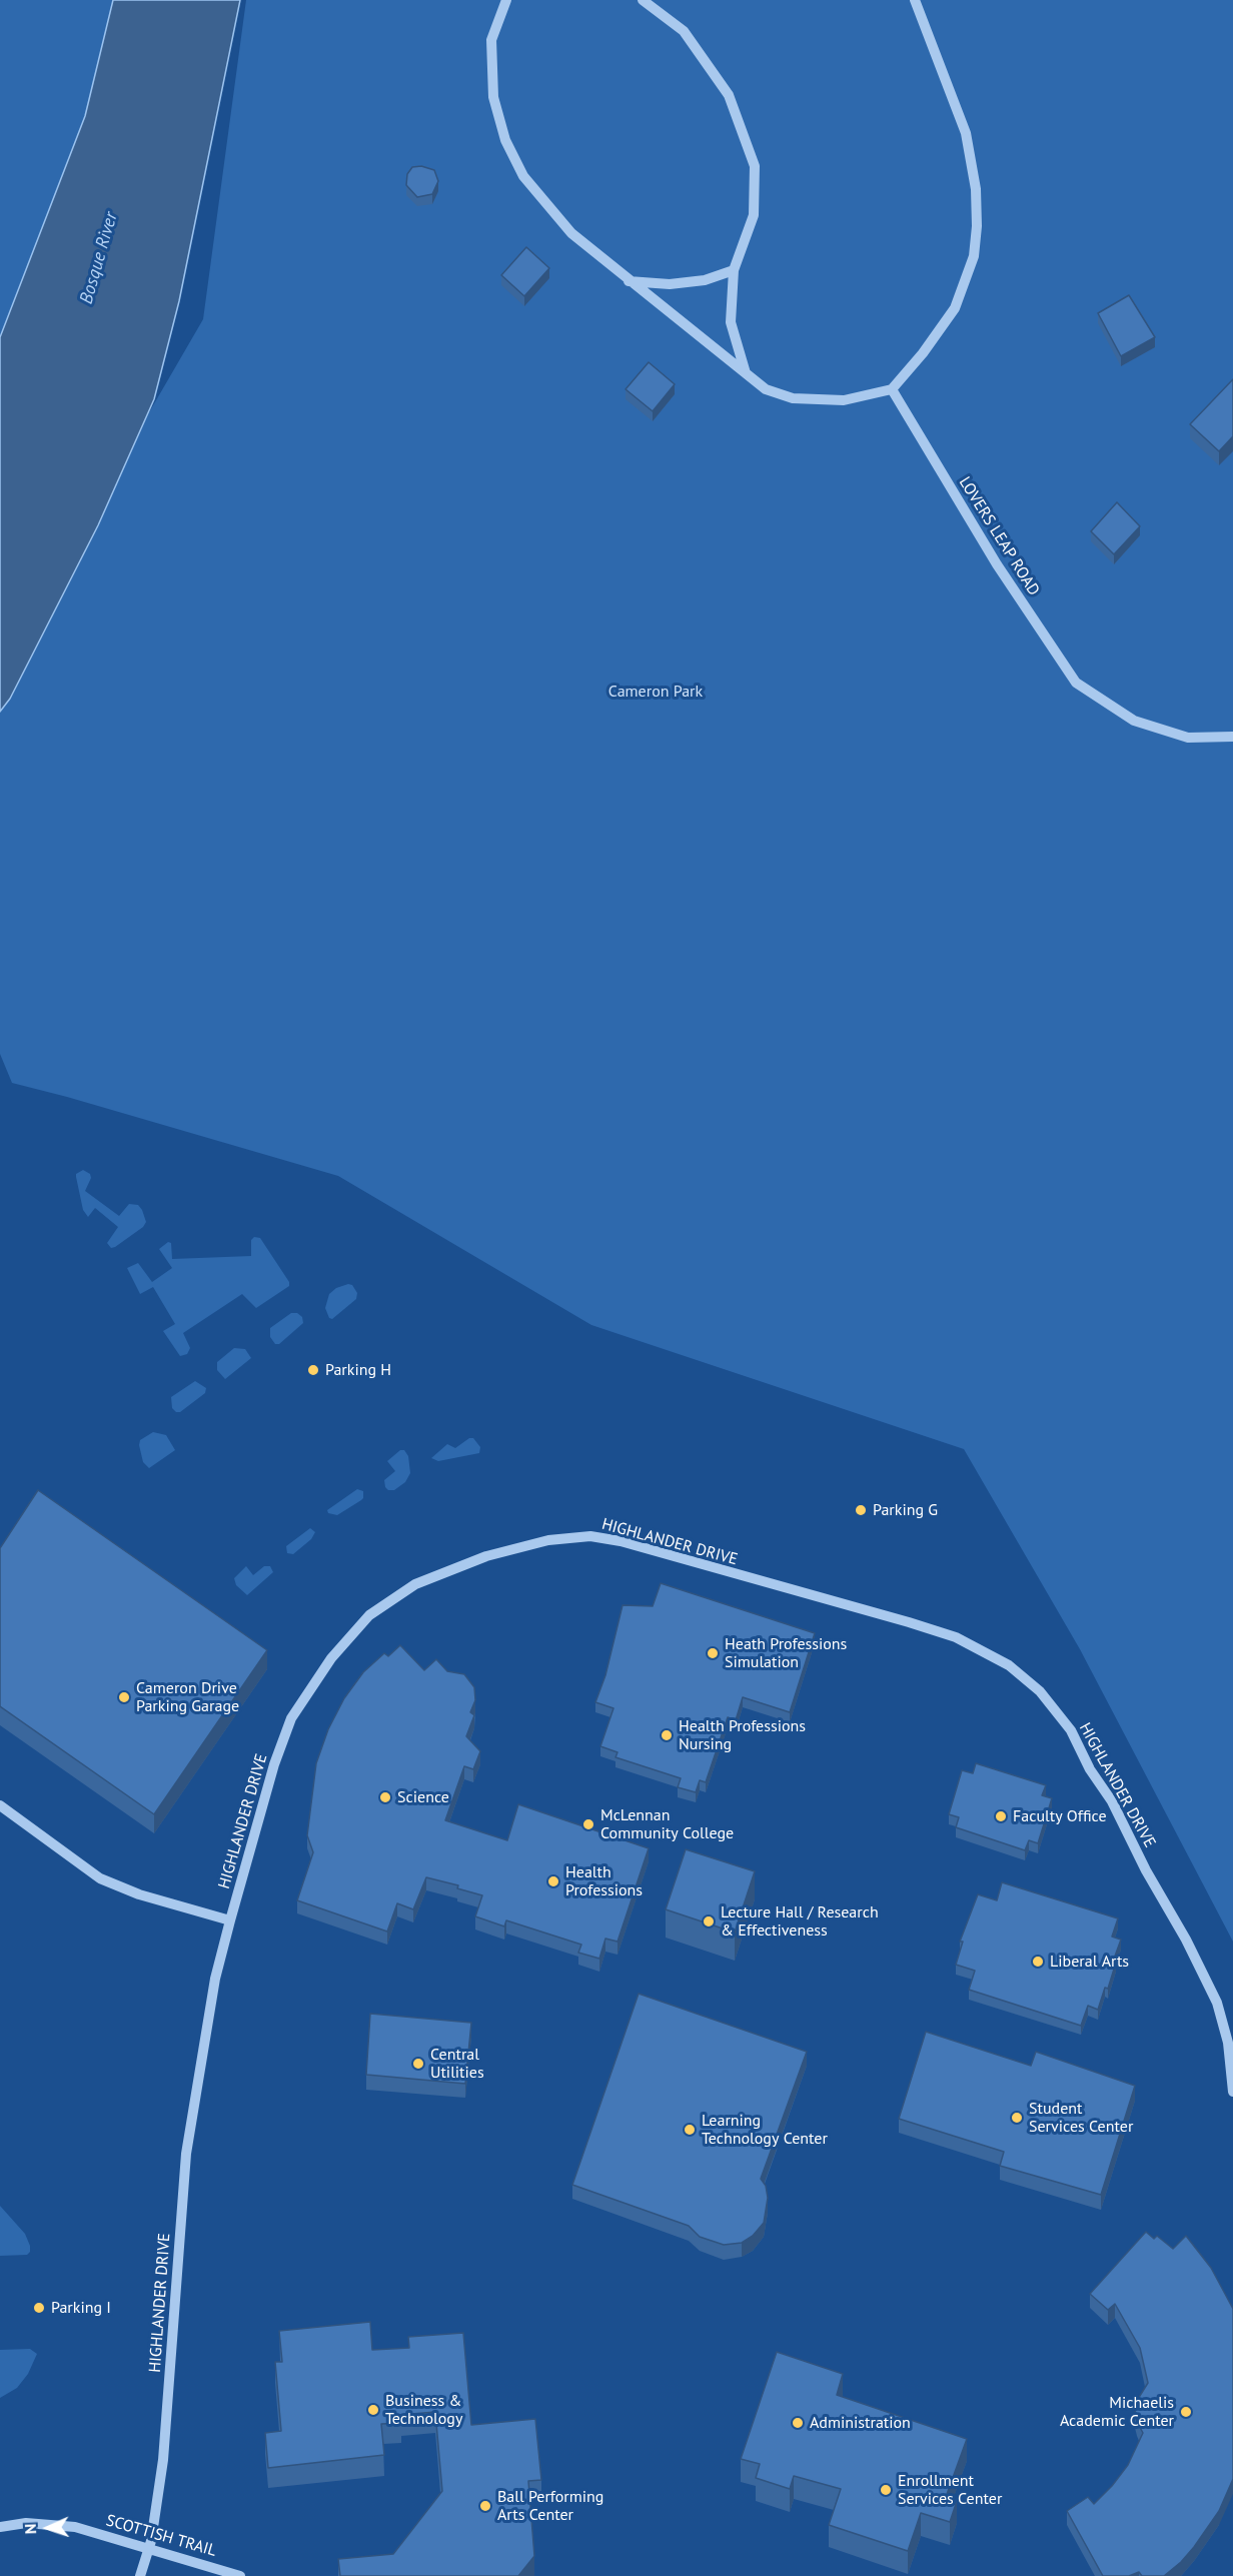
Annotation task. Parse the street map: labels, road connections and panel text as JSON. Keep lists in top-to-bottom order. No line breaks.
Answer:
{"streets":{"street":["LOVERS LEAP ROAD","HIGHLANDER DRIVE","SCOTTISH TRAIL"]},"crossings":[["HIGHLANDER DRIVE","SCOTTISH TRAIL"]],"water":["Bosque River"],"parks":["Cameron Park"],"places":["Parking H","Parking G","Heath Professions Simulation","Cameron Drive Parking Garage","Health Professions Nursing","Science","Faculty Office","McLennan Community College","Health Professions","Lecture Hall / Research & Effectiveness","Liberal Arts","Central Utilities","Student Services Center","Learning Technology Center","Parking I","Business & Technology","Michaelis Academic Center","Administration","Enrollment Services Center","Ball Performing Arts Center"],"north":"left"}
